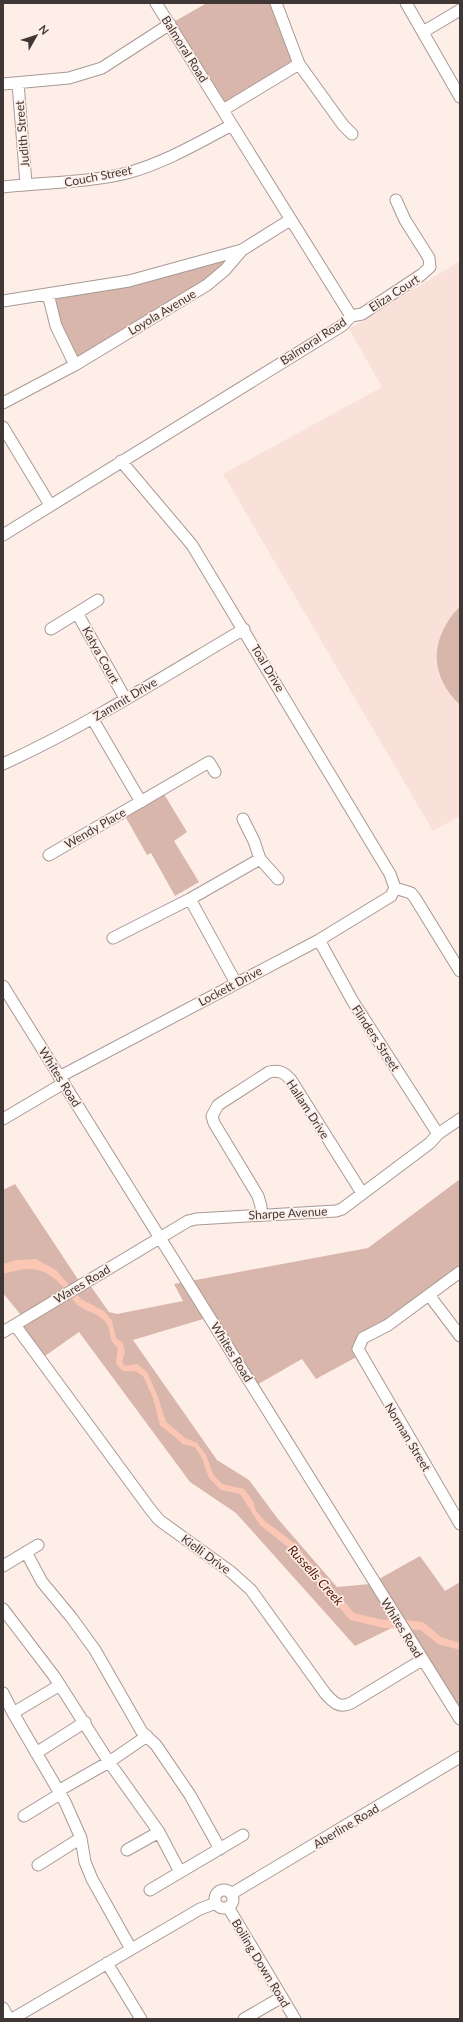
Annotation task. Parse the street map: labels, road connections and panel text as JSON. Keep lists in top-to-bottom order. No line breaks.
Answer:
{"streets":{"street":["Balmoral Road","Judith Street","Couch Street","Eliza Court","Loyola Avenue","Katya Court","Toal Drive","Zammit Drive","Wendy Place","Lockett Drive","Flinders Street","Whites Road","Hallam Drive","Sharpe Avenue","Wares Road","Norman Street","Kielli Drive","Aberline Road","Boiling Down Road"]},"crossings":[["Balmoral Road","Couch Street"],["Balmoral Road","Eliza Court"],["Balmoral Road","Loyola Avenue"],["Balmoral Road","Toal Drive"],["Judith Street","Couch Street"],["Katya Court","Zammit Drive"],["Toal Drive","Zammit Drive"],["Toal Drive","Lockett Drive"],["Zammit Drive","Wendy Place"],["Lockett Drive","Flinders Street"],["Lockett Drive","Whites Road"],["Flinders Street","Sharpe Avenue"],["Whites Road","Sharpe Avenue"],["Whites Road","Wares Road"],["Whites Road","Kielli Drive"],["Hallam Drive","Sharpe Avenue"],["Sharpe Avenue","Wares Road"],["Wares Road","Kielli Drive"],["Aberline Road","Boiling Down Road"]],"water":["Russells Creek"],"north":"top right"}
